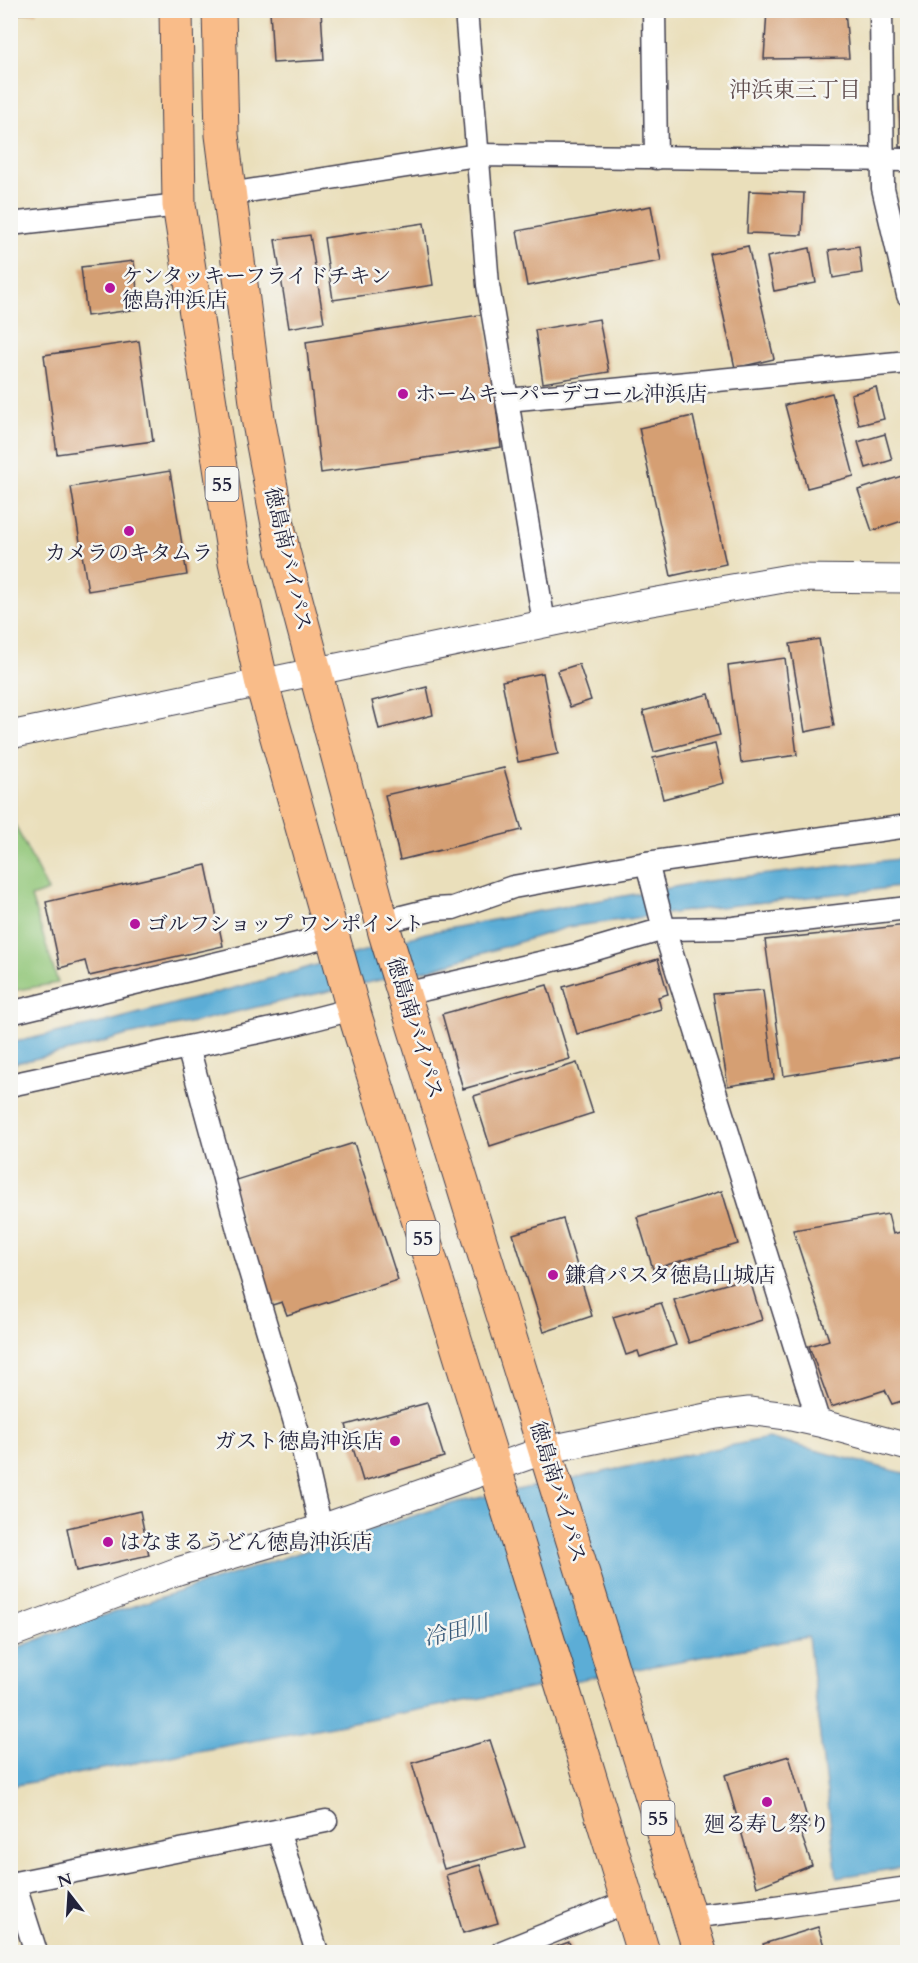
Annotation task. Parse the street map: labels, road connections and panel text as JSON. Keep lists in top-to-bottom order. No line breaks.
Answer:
{"streets":{"highway":["55","徳島南バイパス"]},"districts":["沖浜東三丁目"],"water":["冷田川"],"places":["ケンタッキーフライドチキン 徳島沖浜店","ホームキーパーデコール沖浜店","カメラのキタムラ","ゴルフショップ ワンポイント","鎌倉パスタ徳島山城店","ガスト徳島沖浜店","はなまるうどん徳島沖浜店","廻る寿し祭り"],"north":"top"}
